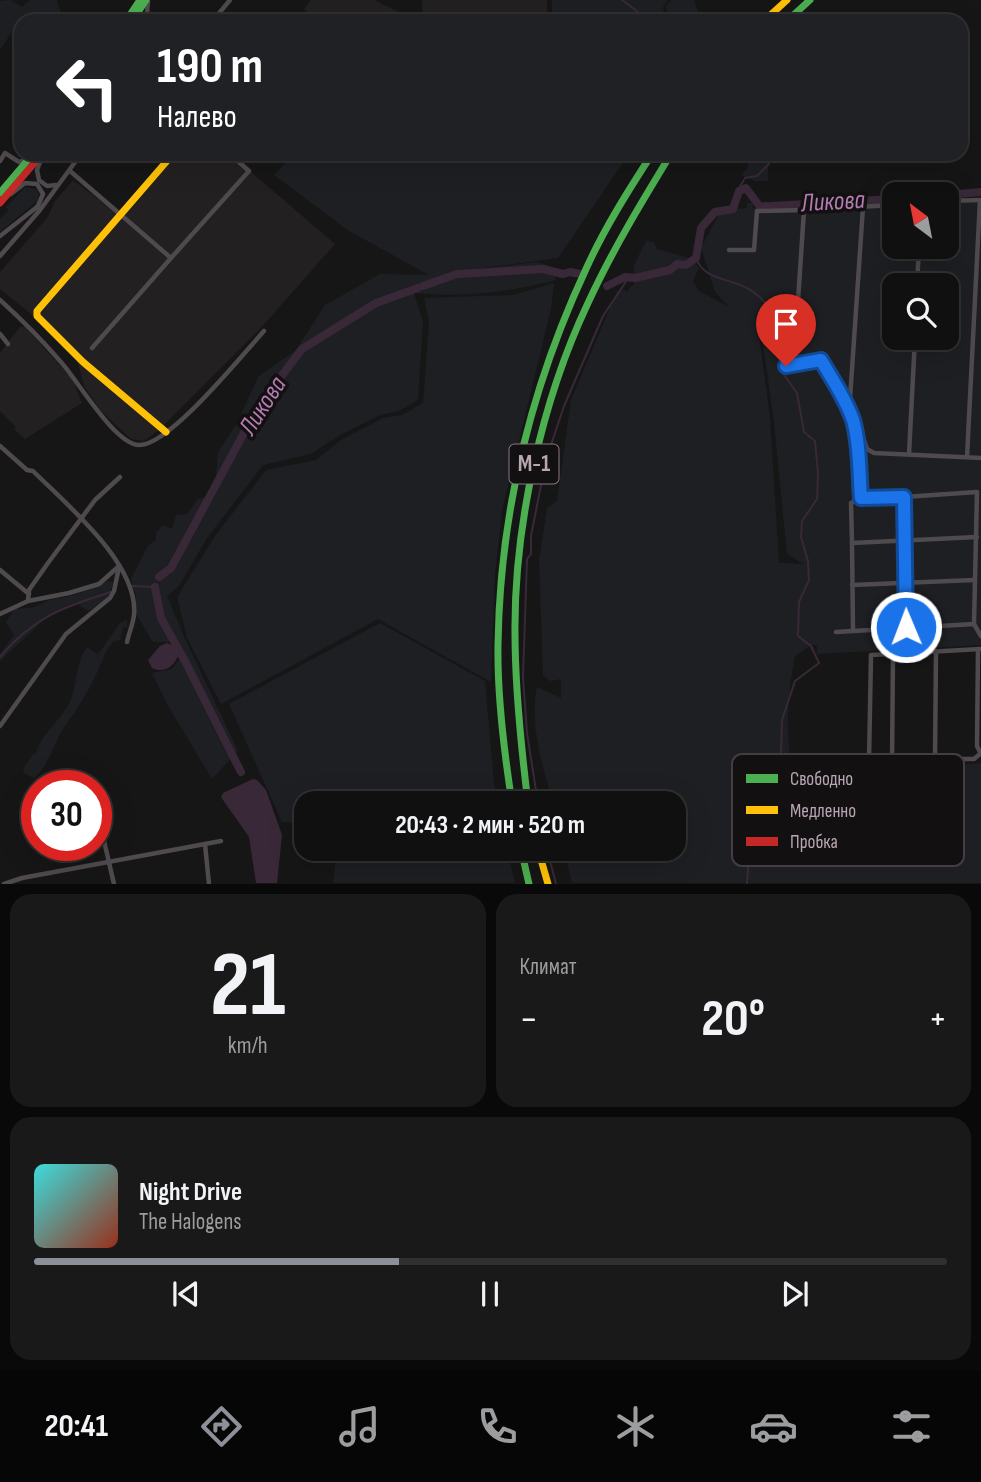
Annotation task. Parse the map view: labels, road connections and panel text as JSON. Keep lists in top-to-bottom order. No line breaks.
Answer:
{"streets":{"main road":["М-1"]},"water":["Ликова"],"legend":["Свободно","Медленно","Пробка"],"north":"top left","page":{"turn":["190 m","Налево"],"limit":"30","trip":"20:43 · 2 мин · 520 m","tile":[["21","km/h"],"Климат"],"heat":["−","20°","+"],"song":["Night Drive","The Halogens"],"tabs":"20:41"}}
